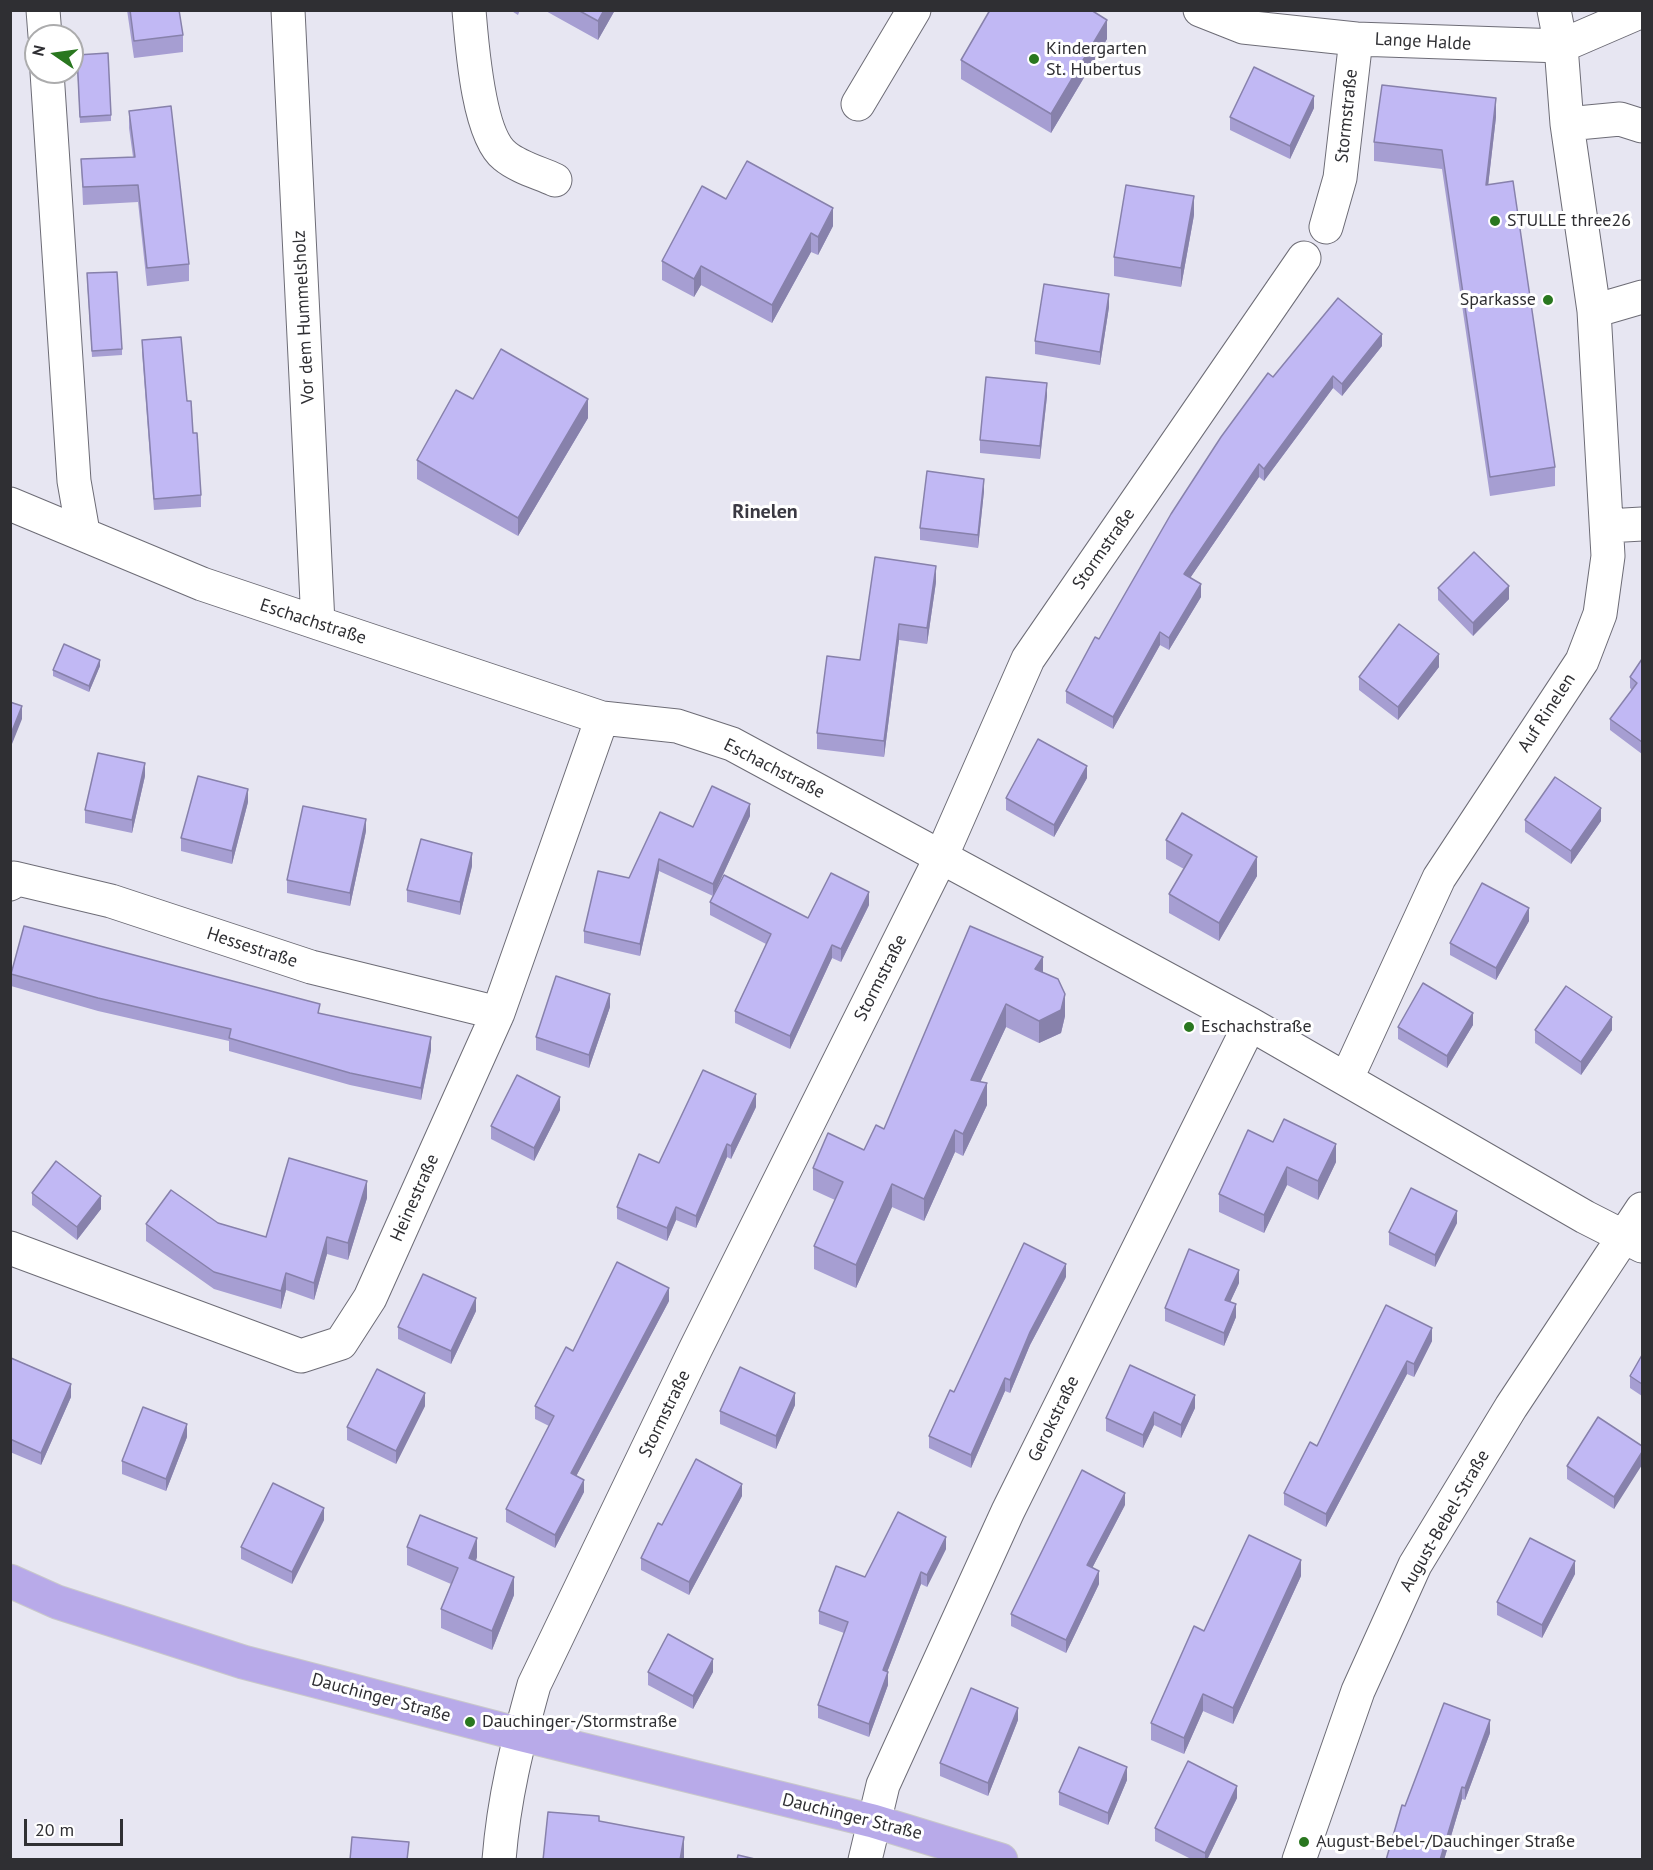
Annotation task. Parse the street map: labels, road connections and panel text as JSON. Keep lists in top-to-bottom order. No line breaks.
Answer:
{"streets":{"main road":["Dauchinger Straße"],"street":["Lange Halde","Stormstraße","Vor dem Hummelsholz","Eschachstraße","Auf Rinelen","Hessestraße","Heinestraße","Gerokstraße","August-Bebel-Straße"]},"crossings":[["Lange Halde","Stormstraße"],["Lange Halde","Auf Rinelen"],["Stormstraße","Eschachstraße"],["Stormstraße","Dauchinger Straße"],["Vor dem Hummelsholz","Eschachstraße"],["Eschachstraße","Auf Rinelen"],["Eschachstraße","Heinestraße"],["Eschachstraße","Gerokstraße"],["Eschachstraße","August-Bebel-Straße"],["Hessestraße","Heinestraße"],["Gerokstraße","Dauchinger Straße"]],"districts":["Rinelen"],"places":["Kindergarten St. Hubertus","STULLE three26","Sparkasse","Eschachstraße","Dauchinger-/Stormstraße","August-Bebel-/Dauchinger Straße"],"scale_bar":"20 m","north":"left"}
